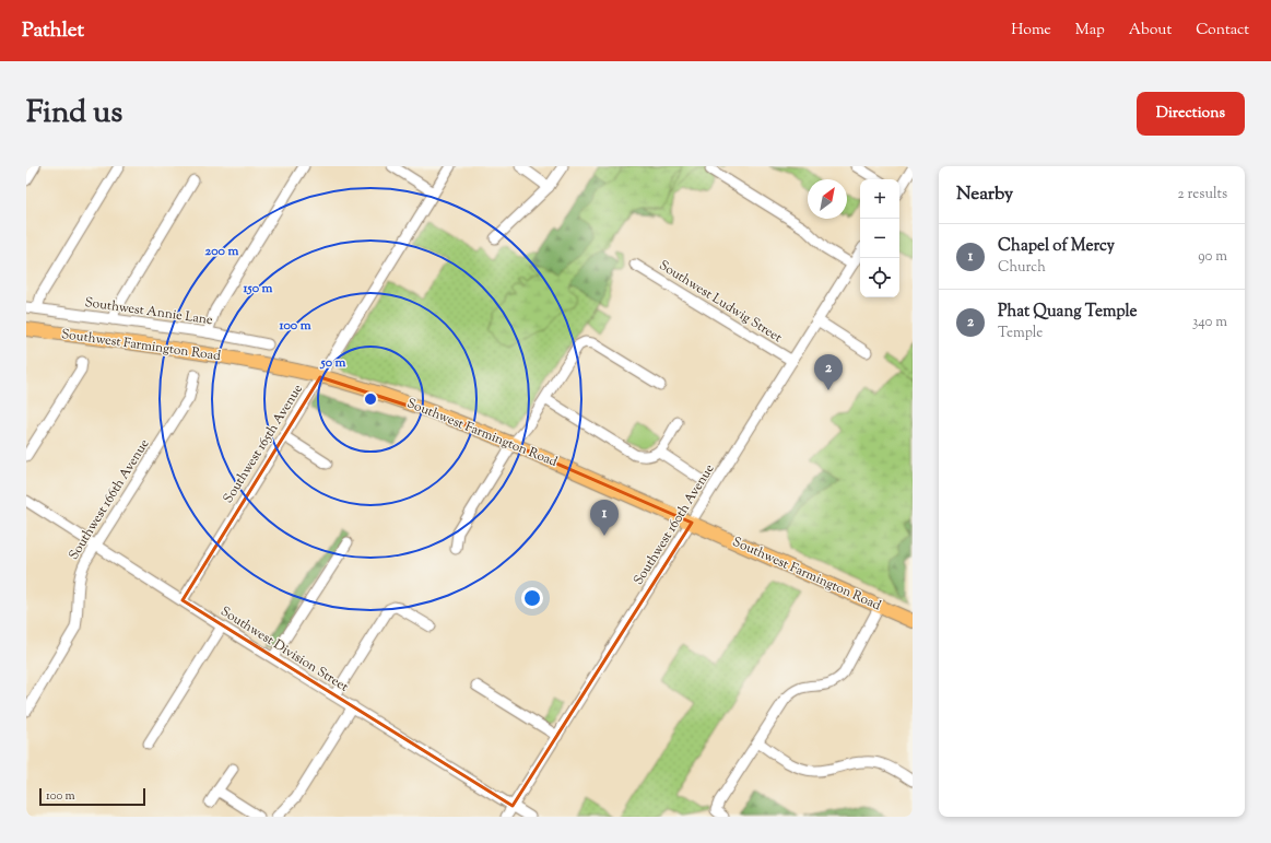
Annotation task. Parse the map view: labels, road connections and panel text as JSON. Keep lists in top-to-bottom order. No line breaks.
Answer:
{"streets":{"main road":["Southwest Farmington Road"],"street":["Southwest Ludwig Street","Southwest Annie Lane","Southwest 165th Avenue","Southwest 166th Avenue","Southwest 160th Avenue","Southwest Division Street"]},"crossings":[["Southwest Ludwig Street","Southwest 160th Avenue"],["Southwest Farmington Road","Southwest 165th Avenue"],["Southwest Farmington Road","Southwest 160th Avenue"],["Southwest 165th Avenue","Southwest Division Street"],["Southwest 166th Avenue","Southwest Division Street"],["Southwest 160th Avenue","Southwest Division Street"]],"scale_bar":"100 m","north":"top right","page":{"header":"Pathlet","nav":["Home","Map","About","Contact"],"title":"Find us","buttons":"Directions","heading":["Nearby","2 results"],"map_buttons":["+","−"],"list":[{"mark":"1","name":"Chapel of Mercy","note":"Church","value":"90 m"},{"mark":"2","name":"Phat Quang Temple","note":"Temple","value":"340 m"}],"pins":["2","1"],"scale":"100 m"},"rings":["200 m","150 m","100 m","50 m"]}
